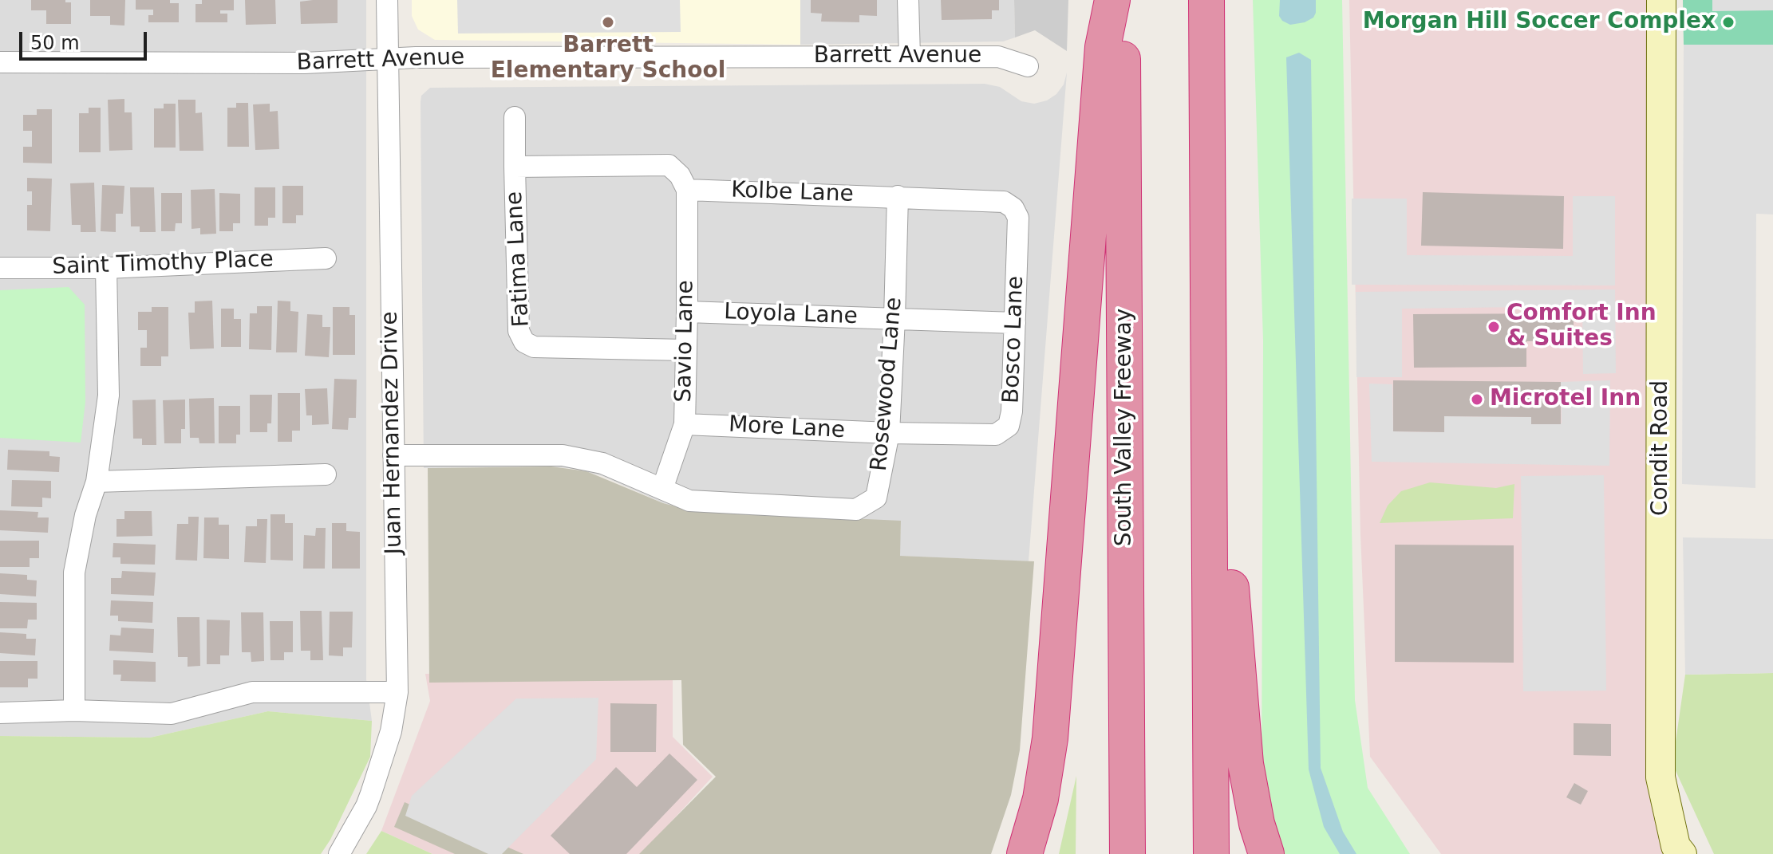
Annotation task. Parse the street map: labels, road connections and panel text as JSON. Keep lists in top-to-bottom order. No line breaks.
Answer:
{"streets":{"highway":["South Valley Freeway"],"street":["Barrett Avenue","Kolbe Lane","Fatima Lane","Saint Timothy Place","Loyola Lane","Bosco Lane","Savio Lane","Rosewood Lane","More Lane","Juan Hernandez Drive","Condit Road"]},"crossings":[["Barrett Avenue","Juan Hernandez Drive"],["Kolbe Lane","Fatima Lane"],["Kolbe Lane","Bosco Lane"],["Kolbe Lane","Savio Lane"],["Kolbe Lane","Rosewood Lane"],["Fatima Lane","Savio Lane"],["Loyola Lane","Bosco Lane"],["Loyola Lane","Savio Lane"],["Loyola Lane","Rosewood Lane"],["Bosco Lane","Rosewood Lane"],["Bosco Lane","More Lane"],["Savio Lane","Rosewood Lane"],["Savio Lane","More Lane"],["Rosewood Lane","More Lane"],["Rosewood Lane","Juan Hernandez Drive"]],"places":["Barrett Elementary School","Morgan Hill Soccer Complex","Comfort Inn & Suites","Microtel Inn"],"scale_bar":"50 m"}
